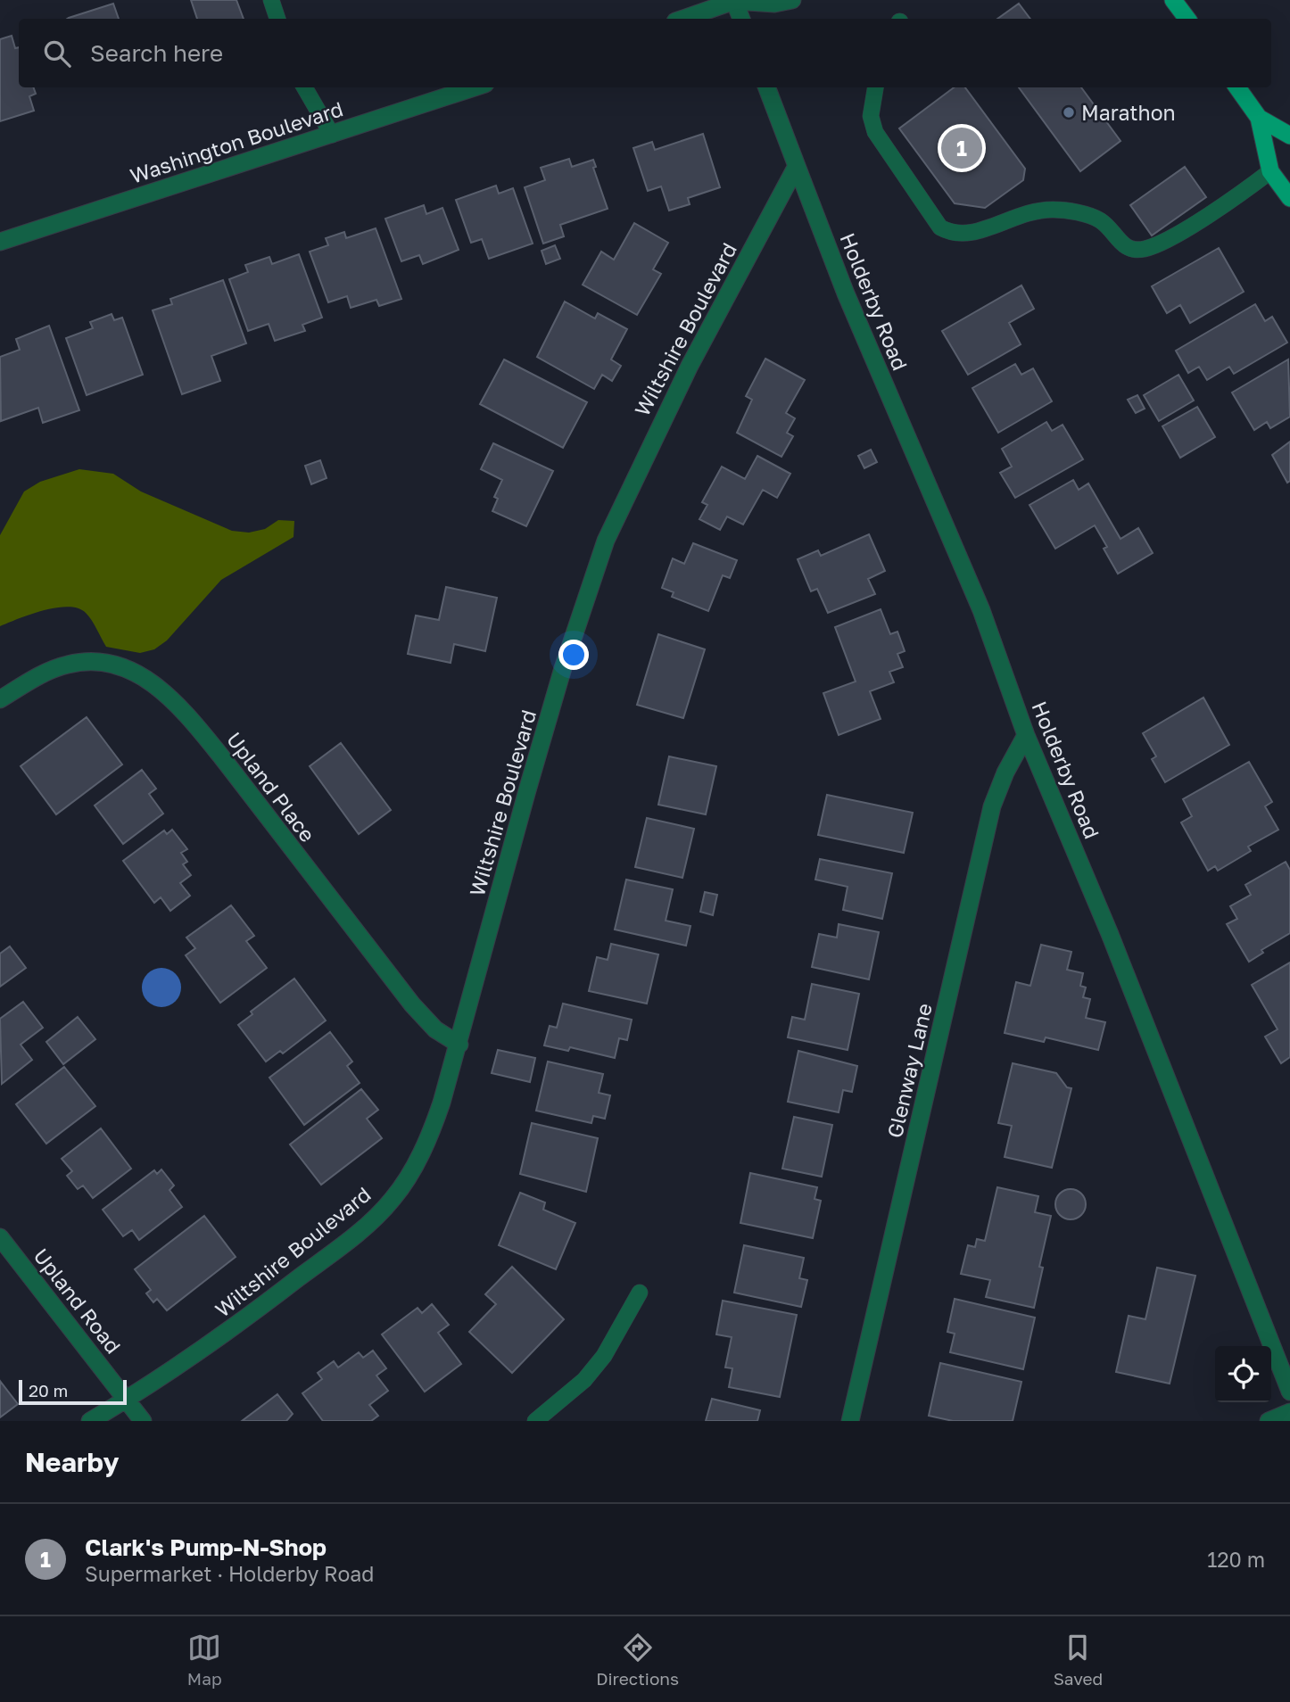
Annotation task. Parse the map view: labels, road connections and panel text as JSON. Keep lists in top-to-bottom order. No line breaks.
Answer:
{"streets":{"street":["Washington Boulevard","Holderby Road","Wiltshire Boulevard","Upland Place","Glenway Lane","Upland Road"]},"crossings":[["Holderby Road","Wiltshire Boulevard"],["Holderby Road","Glenway Lane"],["Wiltshire Boulevard","Upland Place"],["Wiltshire Boulevard","Upland Road"]],"places":["Marathon"],"scale_bar":"20 m","page":{"search":"Search here","pins":"1","scale":"20 m","heading":"Nearby","list":[{"mark":"1","name":"Clark's Pump-N-Shop","note":"Supermarket · Holderby Road","value":"120 m"}],"nav":["Map","Directions","Saved"]}}
